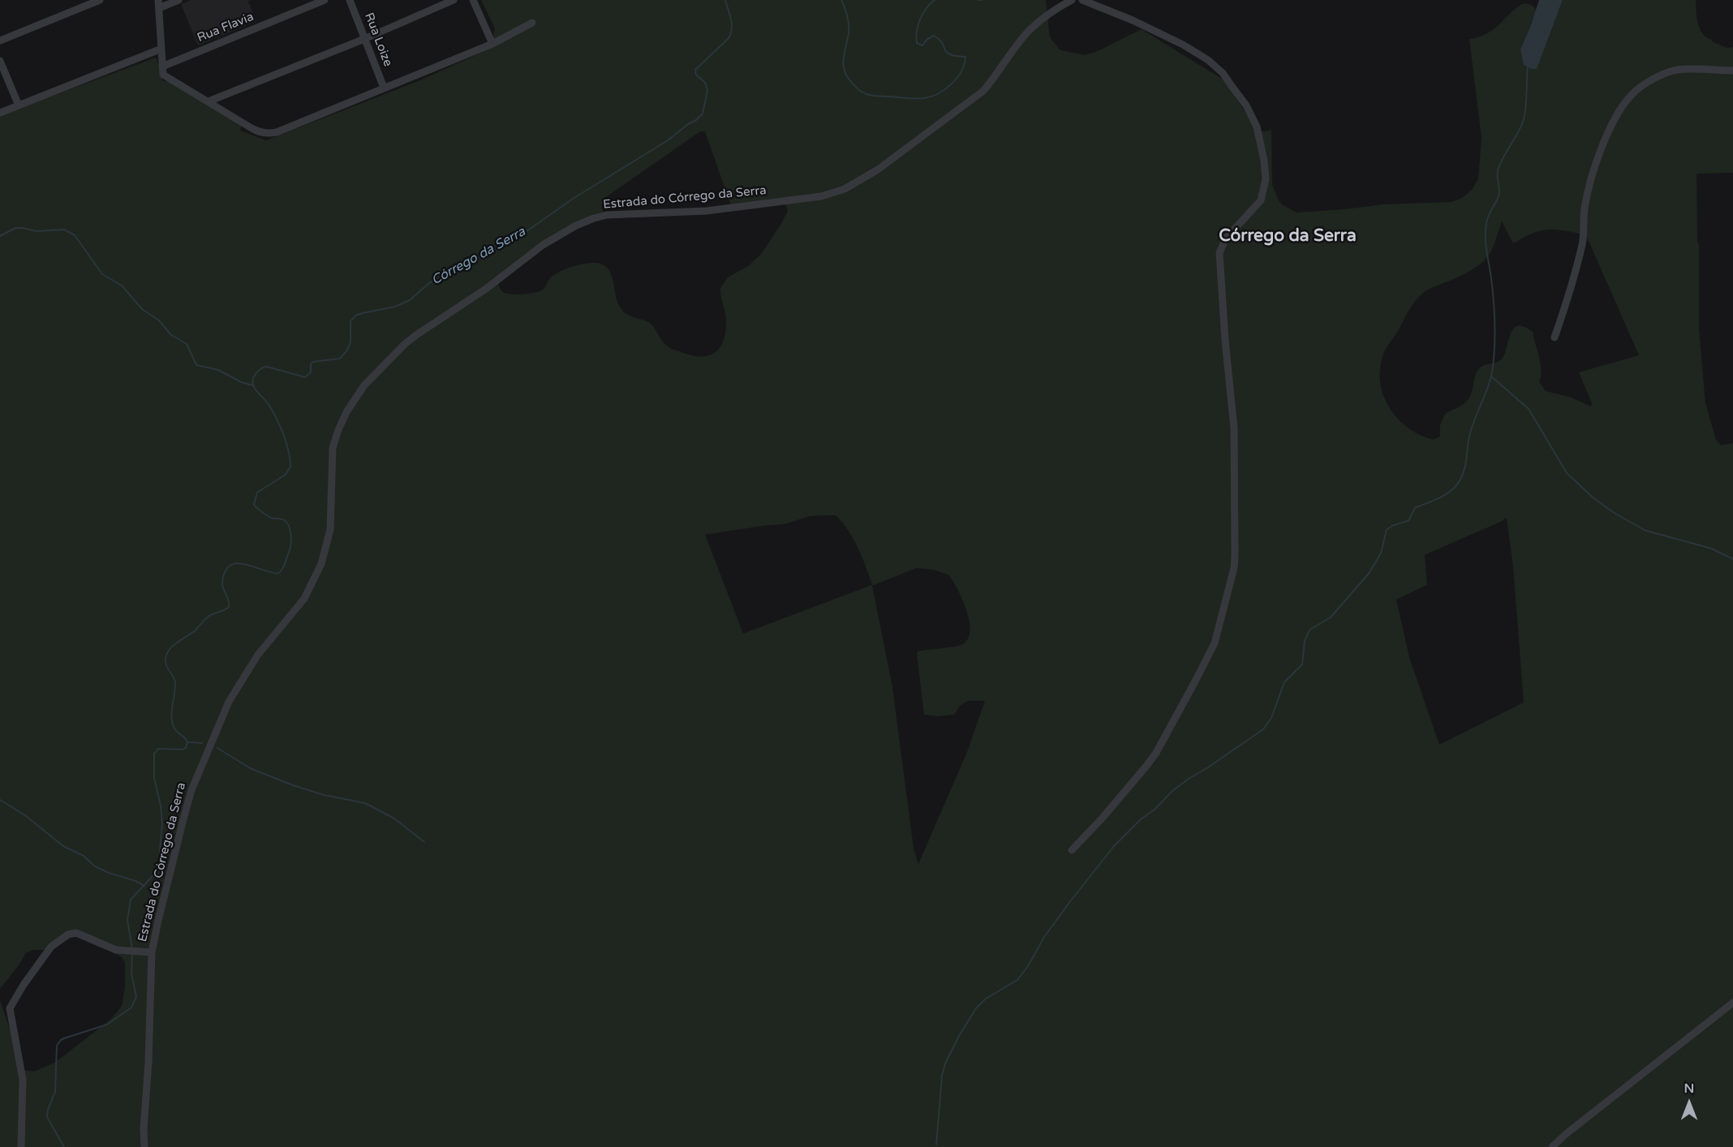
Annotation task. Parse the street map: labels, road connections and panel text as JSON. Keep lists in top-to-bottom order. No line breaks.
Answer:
{"streets":{"street":["Rua Flavia","Rua Loize","Estrada do Córrego da Serra"]},"districts":["Córrego da Serra"],"water":["Córrego da Serra"],"north":"top"}
